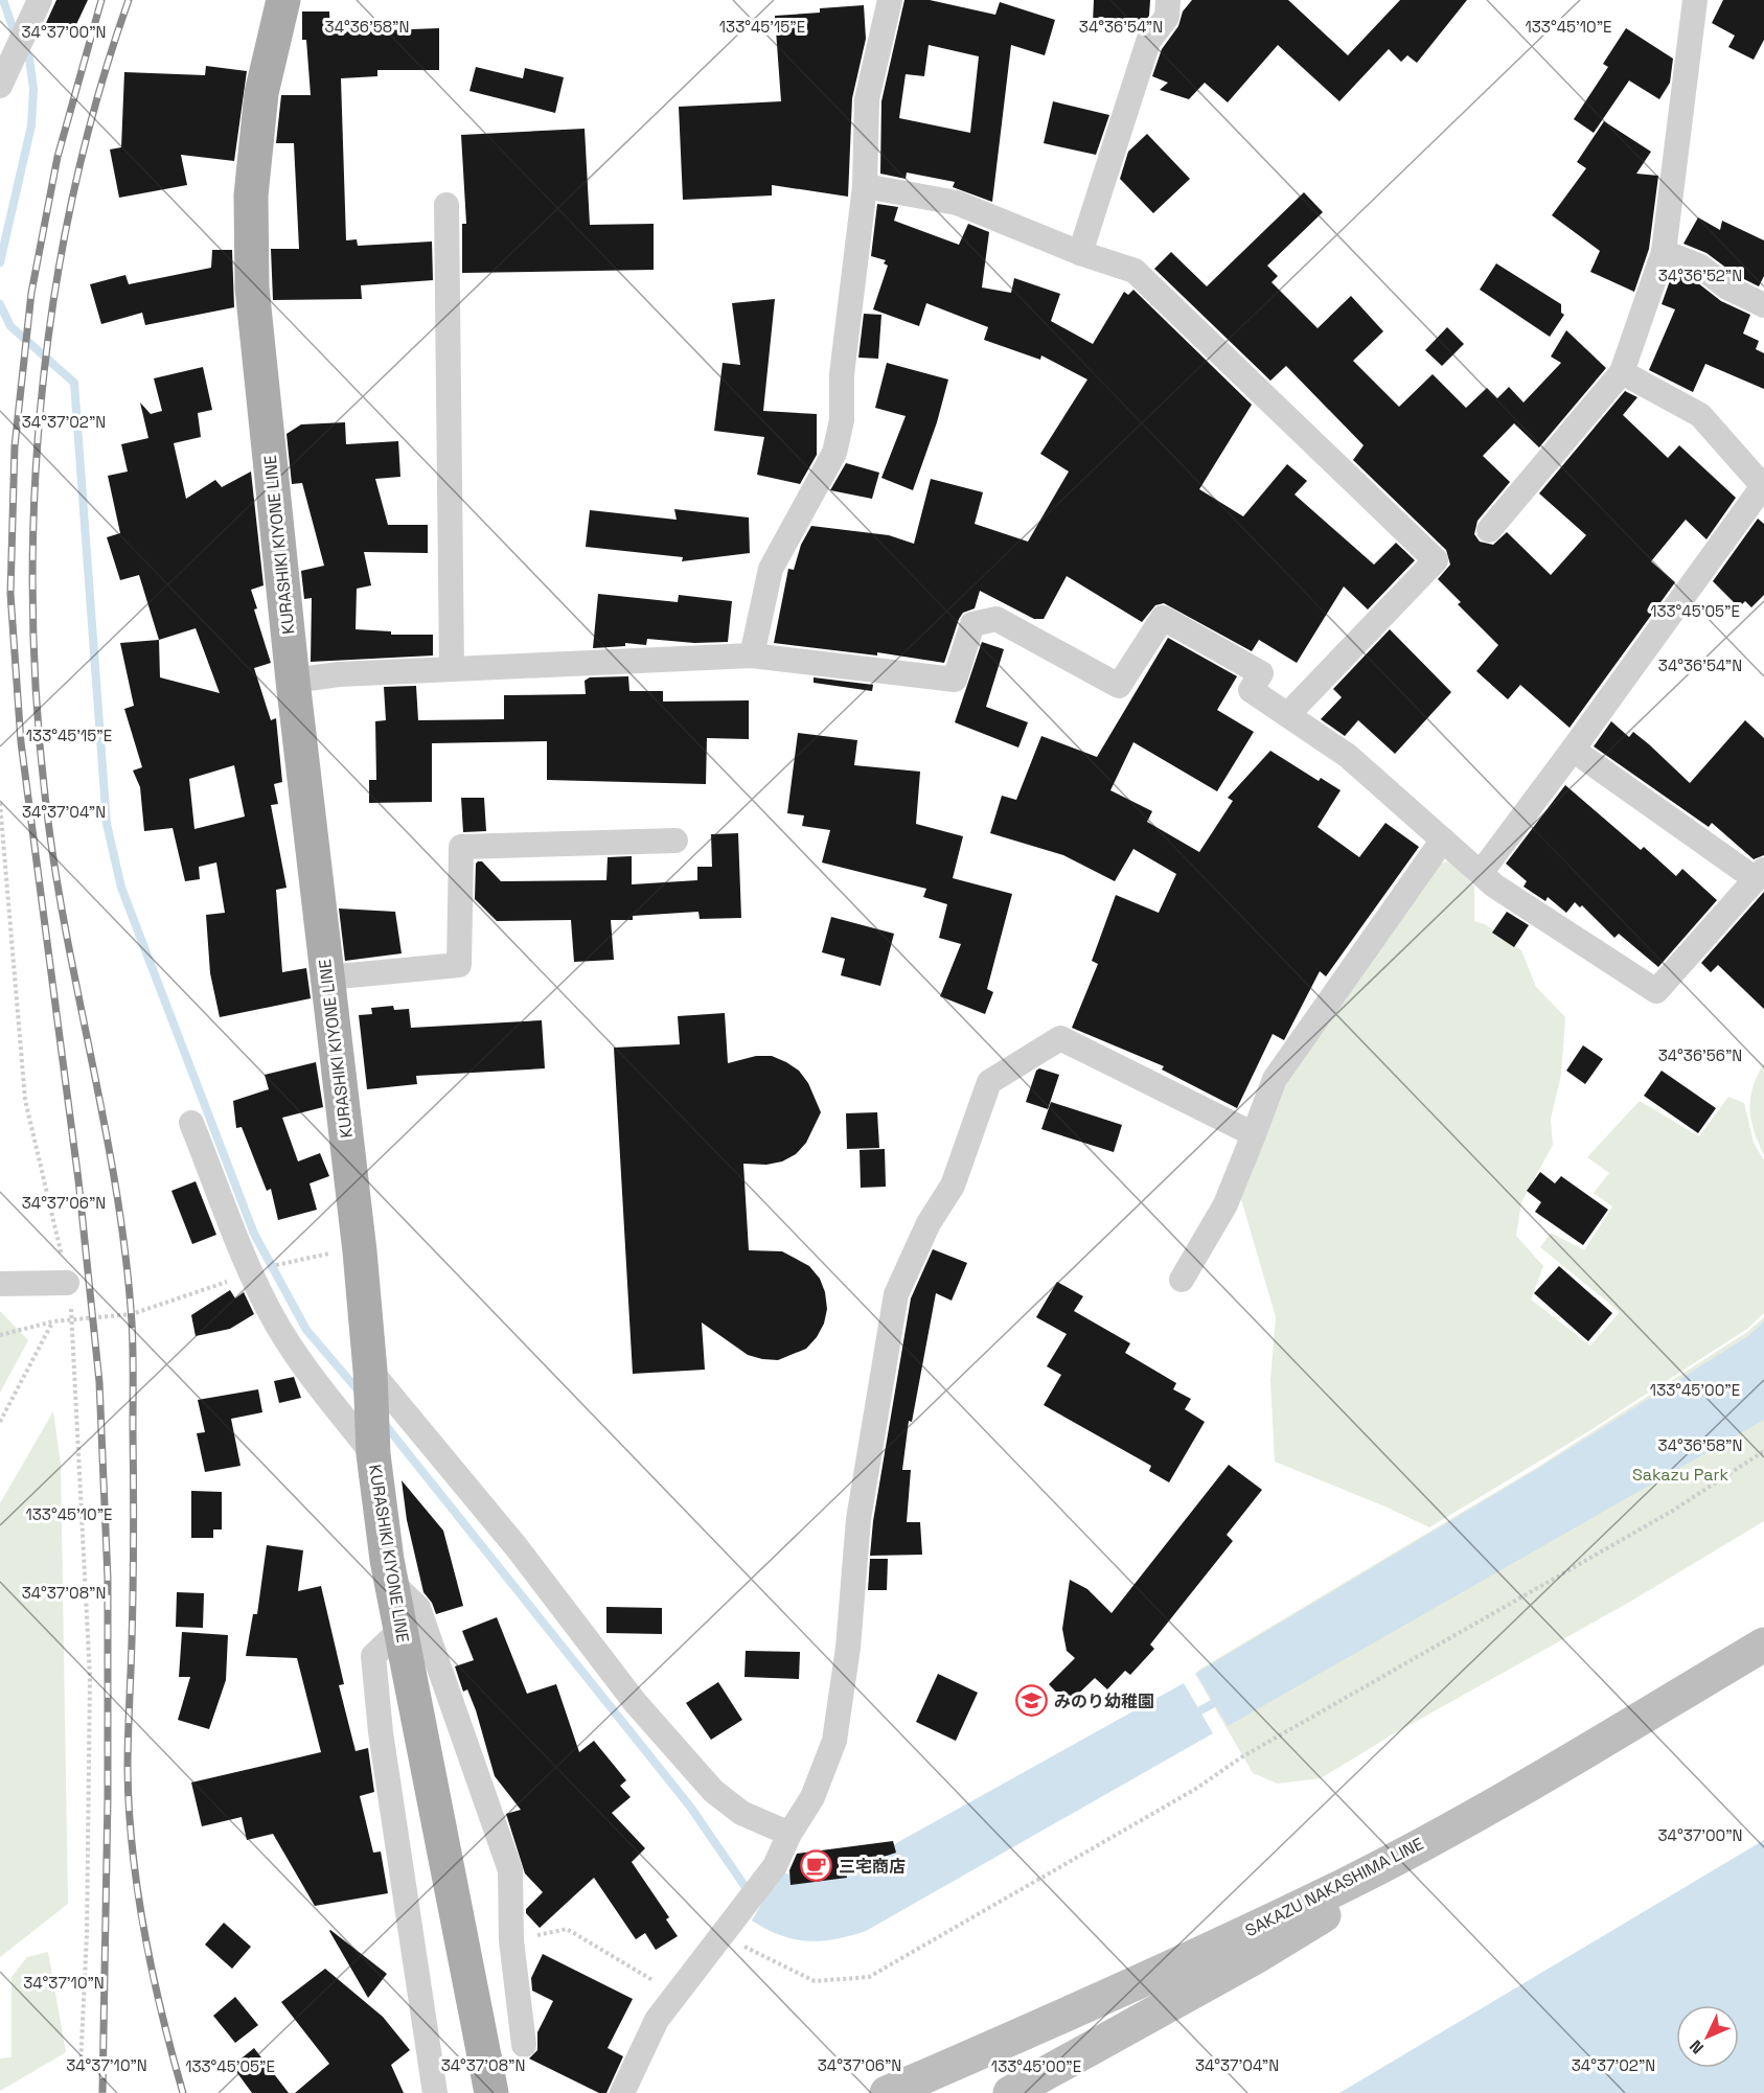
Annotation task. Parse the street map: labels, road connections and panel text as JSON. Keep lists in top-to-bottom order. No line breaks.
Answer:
{"streets":{"main road":["KURASHIKI KIYONE LINE","SAKAZU NAKASHIMA LINE"]},"parks":["Sakazu Park"],"places":{"school or university":["みのり幼稚園"],"cafe":["三宅商店"]},"north":"bottom left","coordinates":["133°45'15\"E","133°45'10\"E","34°36'58\"N","34°36'54\"N","34°37'00\"N","34°36'52\"N","34°37'02\"N","133°45'05\"E","34°37'04\"N","34°36'56\"N","34°37'06\"N","133°45'00\"E","34°37'08\"N","34°37'10\"N"]}
